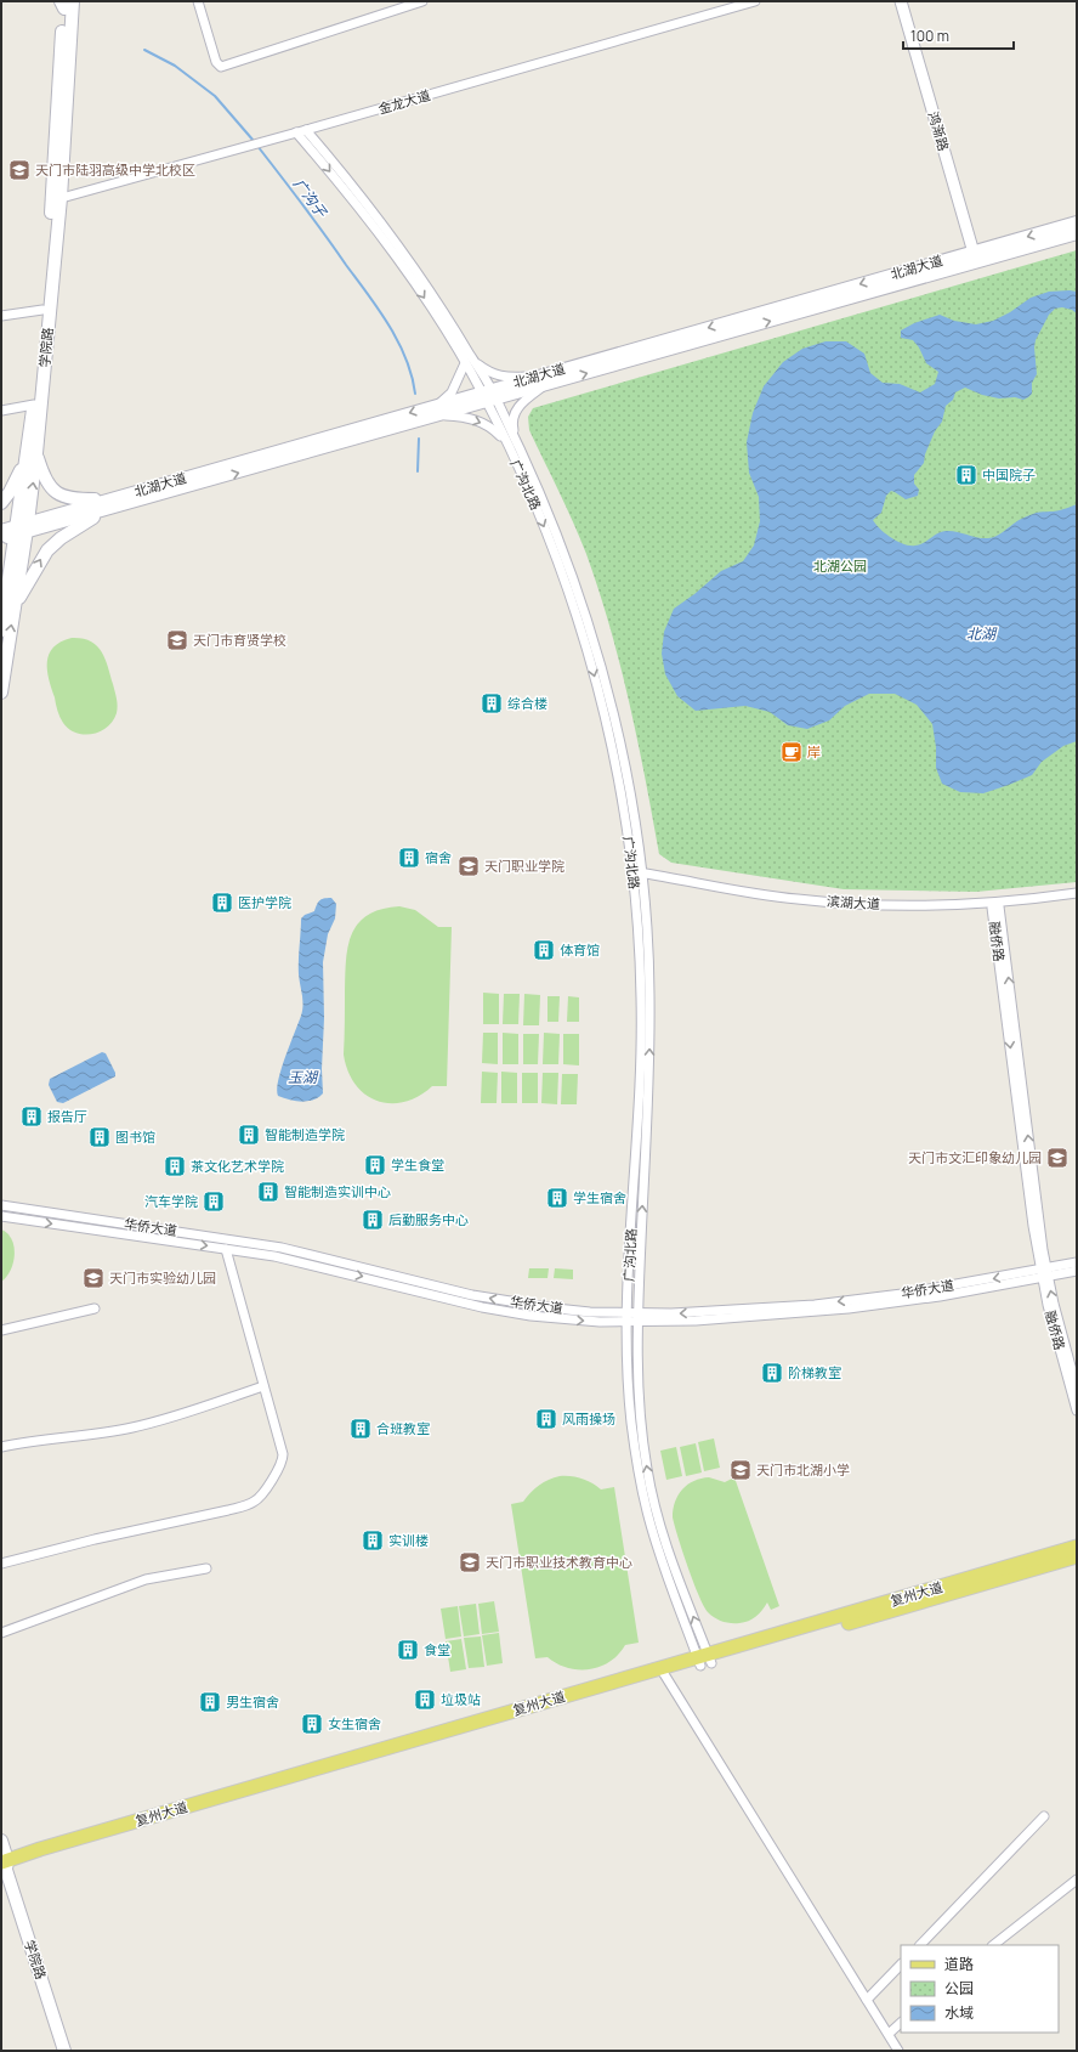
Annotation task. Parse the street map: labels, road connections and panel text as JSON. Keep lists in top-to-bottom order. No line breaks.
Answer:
{"streets":{"main road":["北湖大道","学院路","复州大道"],"street":["金龙大道","鸿渐路","广沟北路","滨湖大道","融侨路","华侨大道"]},"crossings":[["金龙大道","学院路"],["金龙大道","广沟北路"],["鸿渐路","北湖大道"],["北湖大道","学院路"],["北湖大道","广沟北路"],["学院路","复州大道"],["广沟北路","滨湖大道"],["广沟北路","华侨大道"],["广沟北路","复州大道"],["滨湖大道","融侨路"],["融侨路","华侨大道"]],"water":["广沟子","北湖","玉湖"],"parks":["北湖公园"],"places":{"school or university":["天门市陆羽高级中学北校区","天门市育贤学校","天门职业学院","天门市文汇印象幼儿园","天门市实验幼儿园","天门市北湖小学","天门市职业技术教育中心"],"building":["中国院子","综合楼","宿舍","医护学院","体育馆","报告厅","智能制造学院","图书馆","学生食堂","茶文化艺术学院","智能制造实训中心","学生宿舍","汽车学院","后勤服务中心","阶梯教室","风雨操场","合班教室","实训楼","食堂","垃圾站","男生宿舍","女生宿舍"],"cafe":["岸"]},"legend":["道路","公园","水域"],"scale_bar":"100 m"}
